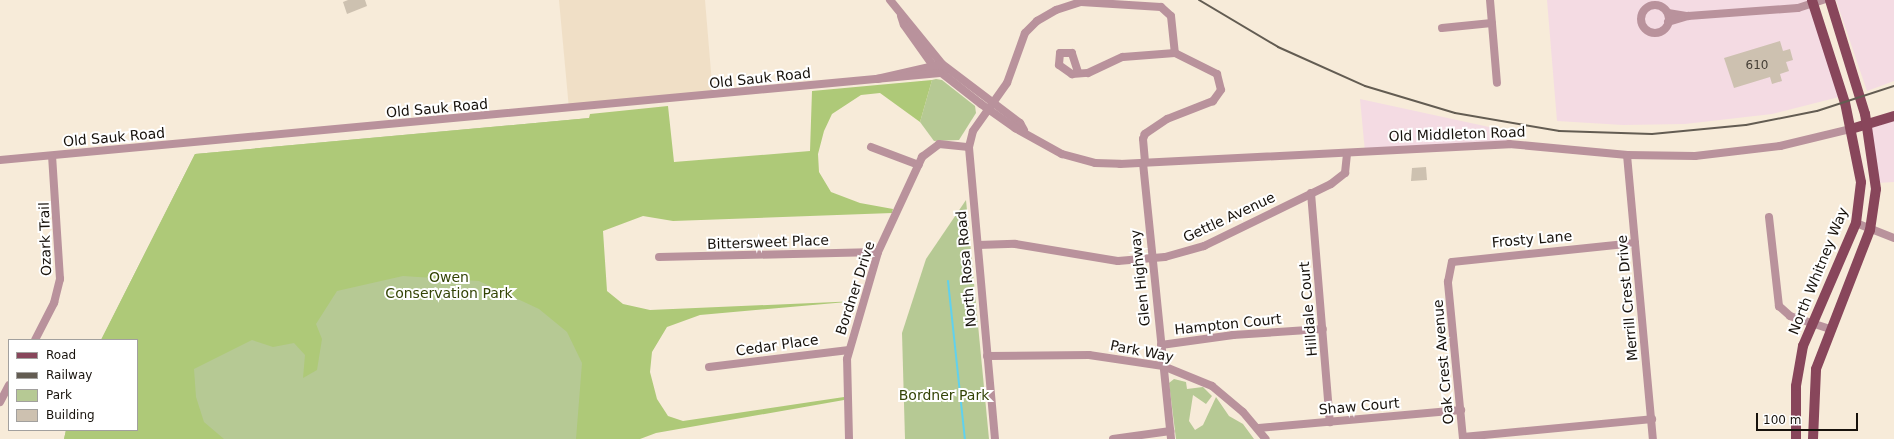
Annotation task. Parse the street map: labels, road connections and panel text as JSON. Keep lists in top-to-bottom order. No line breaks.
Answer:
{"streets":{"main road":["Old Middleton Road","North Whitney Way"],"street":["Old Sauk Road","Gettle Avenue","Ozark Trail","Frosty Lane","Bittersweet Place","North Rosa Road","Glen Highway","Bordner Drive","Merrill Crest Drive","Hilldale Court","Hampton Court","Cedar Place","Park Way","Oak Crest Avenue","Shaw Court"]},"crossings":[["Old Sauk Road","Old Middleton Road"],["Old Sauk Road","Ozark Trail"],["Old Middleton Road","Gettle Avenue"],["Old Middleton Road","North Rosa Road"],["Old Middleton Road","North Whitney Way"],["Old Middleton Road","Glen Highway"],["Old Middleton Road","Merrill Crest Drive"],["Gettle Avenue","North Rosa Road"],["Gettle Avenue","Glen Highway"],["Gettle Avenue","Hilldale Court"],["Frosty Lane","Merrill Crest Drive"],["Frosty Lane","Oak Crest Avenue"],["Bittersweet Place","Bordner Drive"],["North Rosa Road","Glen Highway"],["North Rosa Road","Bordner Drive"],["North Rosa Road","Park Way"],["Glen Highway","Hampton Court"],["Glen Highway","Park Way"],["Bordner Drive","Cedar Place"],["Hilldale Court","Hampton Court"],["Hilldale Court","Shaw Court"],["Park Way","Shaw Court"],["Oak Crest Avenue","Shaw Court"]],"parks":["Owen Conservation Park","Bordner Park"],"house_numbers":["610"],"legend":["Road","Railway","Park","Building"],"scale_bar":"100 m"}
